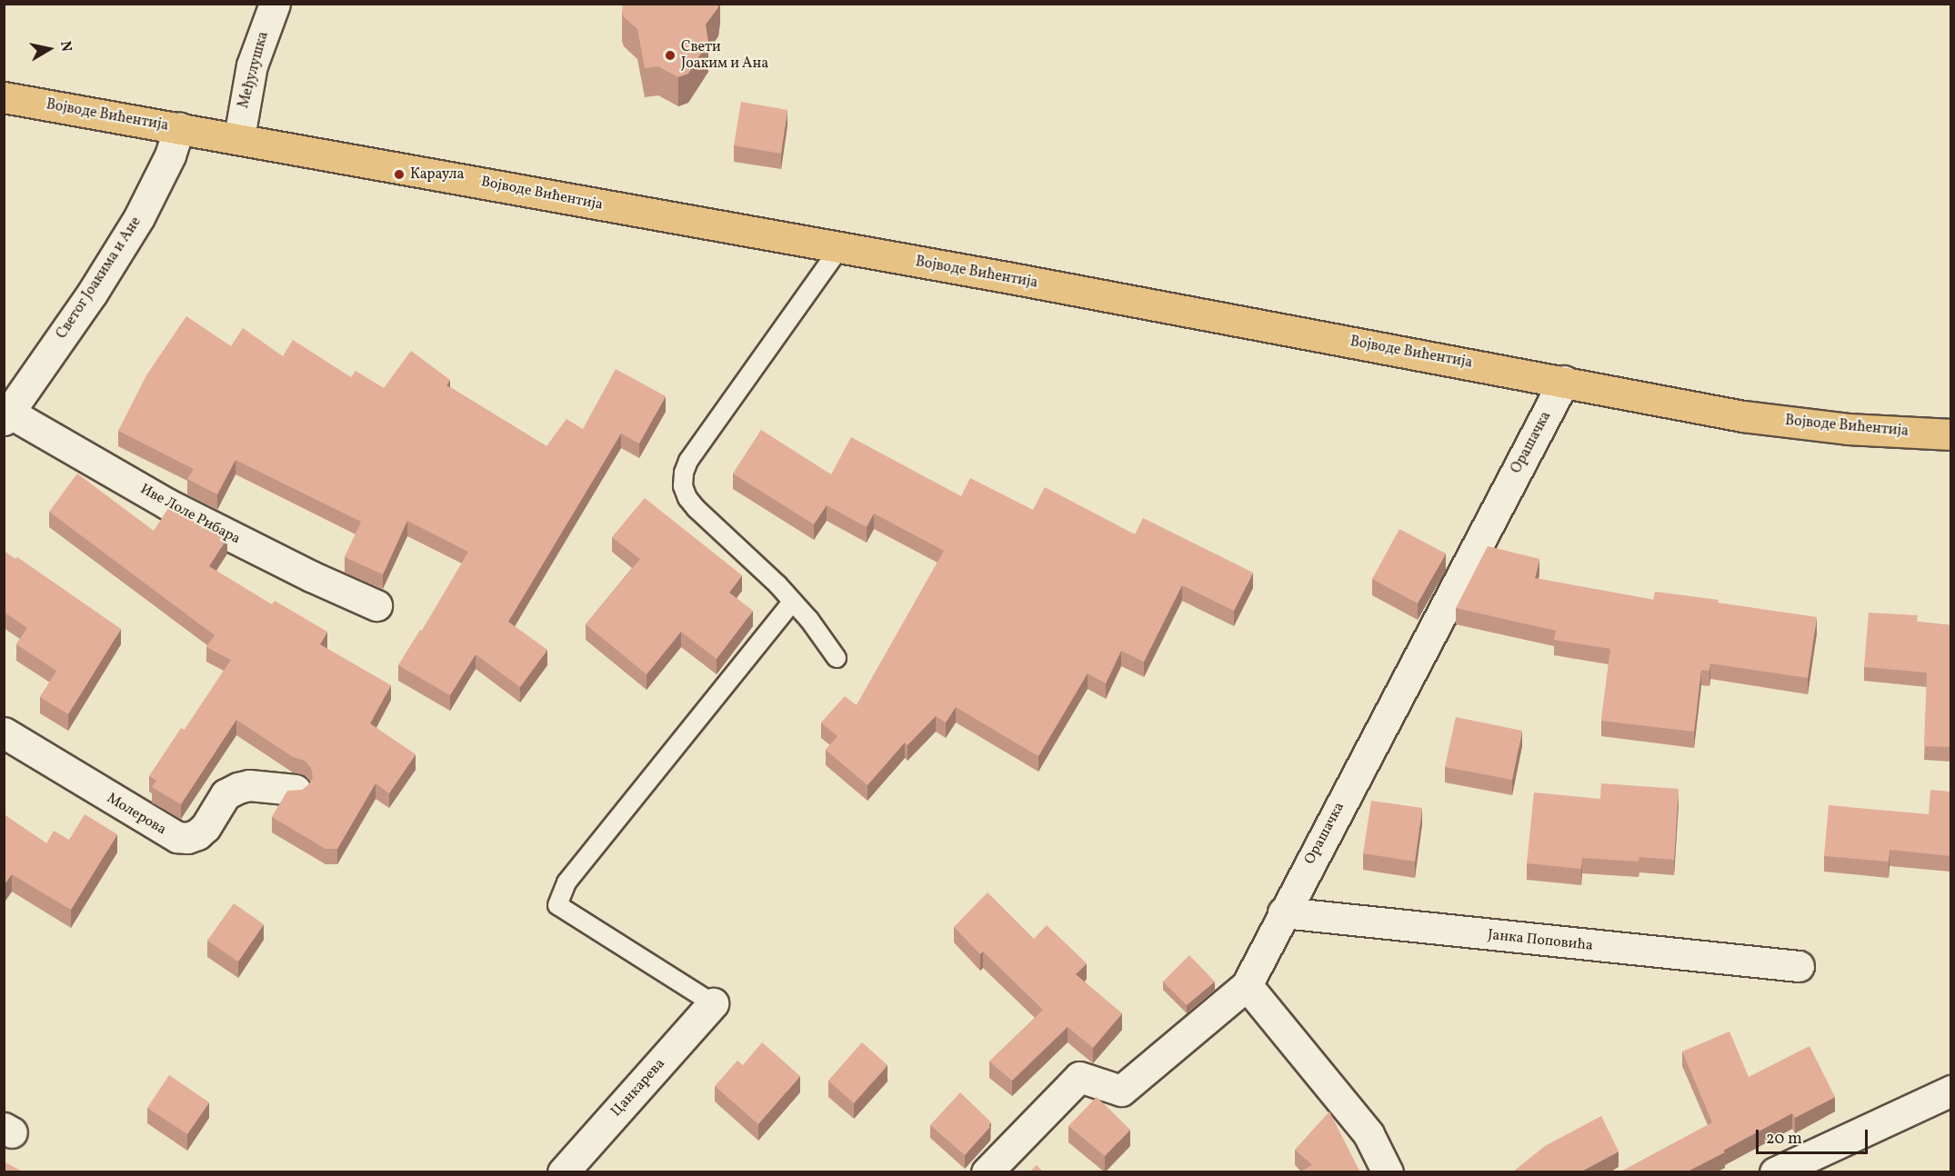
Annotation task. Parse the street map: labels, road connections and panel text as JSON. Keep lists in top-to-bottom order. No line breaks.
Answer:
{"streets":{"main road":["Војводе Вићентија"],"street":["Међулушка","Светог Јоакима и Ане","Орашачка","Иве Лоле Рибара","Молерова","Јанка Поповића","Цанкарева"]},"crossings":[["Међулушка","Војводе Вићентија"],["Војводе Вићентија","Светог Јоакима и Ане"],["Војводе Вићентија","Орашачка"],["Светог Јоакима и Ане","Иве Лоле Рибара"],["Орашачка","Јанка Поповића"]],"places":["Свети Јоаким и Ана","Караула"],"scale_bar":"20 m","north":"right"}
